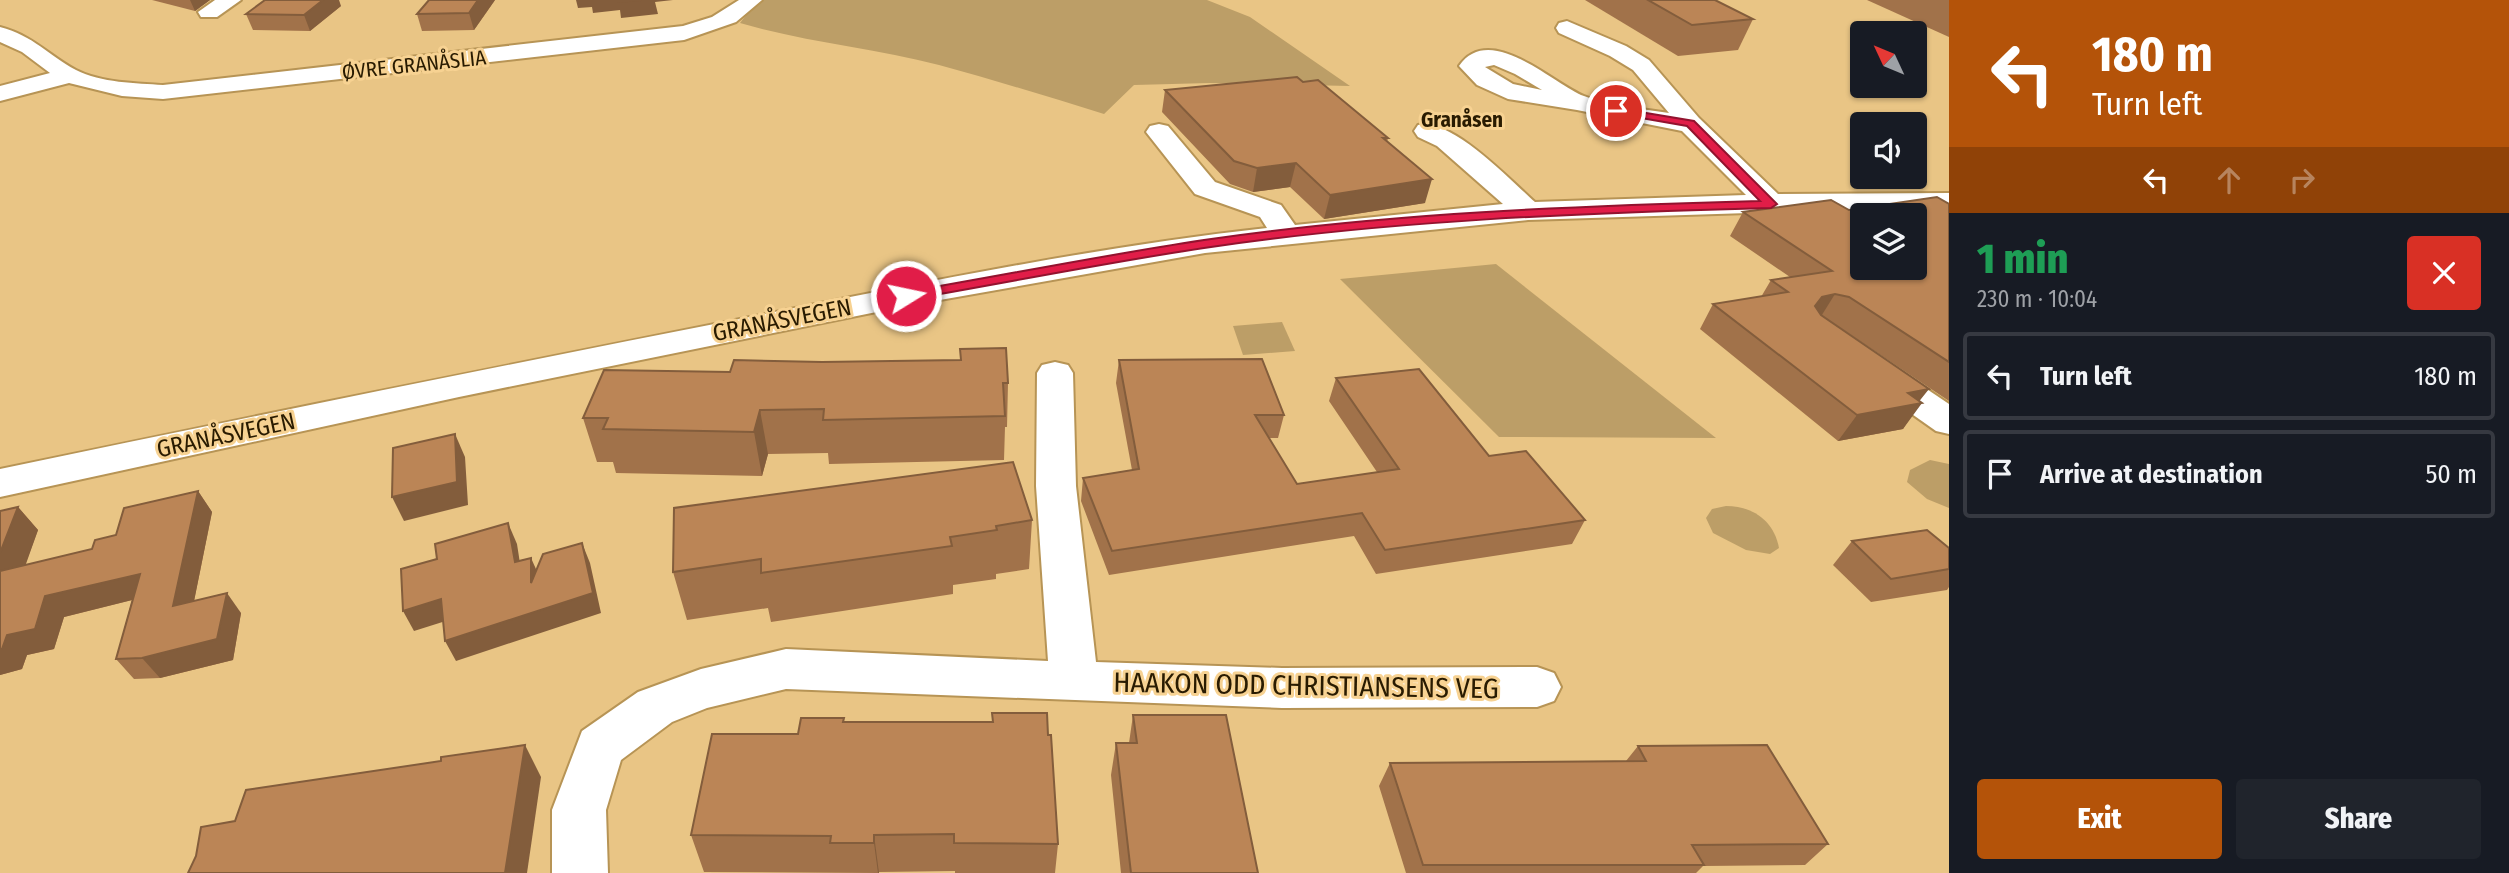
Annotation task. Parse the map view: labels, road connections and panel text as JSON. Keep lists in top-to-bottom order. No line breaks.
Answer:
{"streets":{"street":["ØVRE GRANÅSLIA","GRANÅSVEGEN","HAAKON ODD CHRISTIANSENS VEG"]},"districts":["Granåsen"],"north":"top left","page":{"turn":["180 m","Turn left"],"heading":["1 min","230 m · 10:04"],"list":[{"name":"Turn left","value":"180 m"},{"name":"Arrive at destination","value":"50 m"}],"buttons":["Exit","Share"]}}
